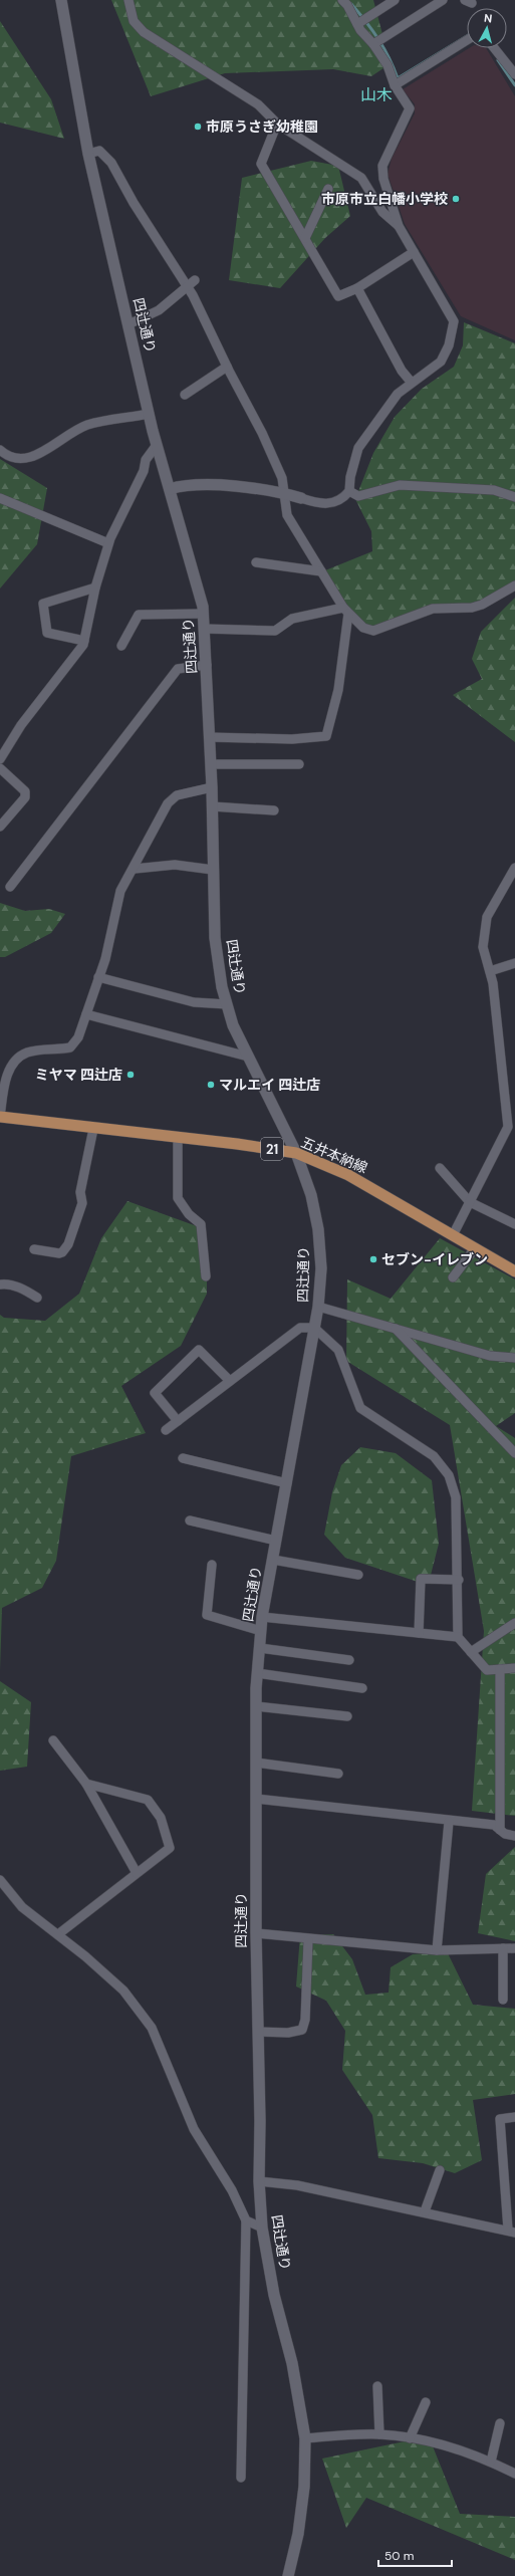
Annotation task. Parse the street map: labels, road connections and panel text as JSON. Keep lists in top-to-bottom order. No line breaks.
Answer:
{"streets":{"main road":["21","五井本納線"],"street":["四辻通り"]},"crossings":[["四辻通り","五井本納線"]],"districts":["山木"],"places":["市原うさぎ幼稚園","市原市立白幡小学校","ミヤマ 四辻店","マルエイ 四辻店","セブン-イレブン"],"scale_bar":"50 m","north":"top"}
